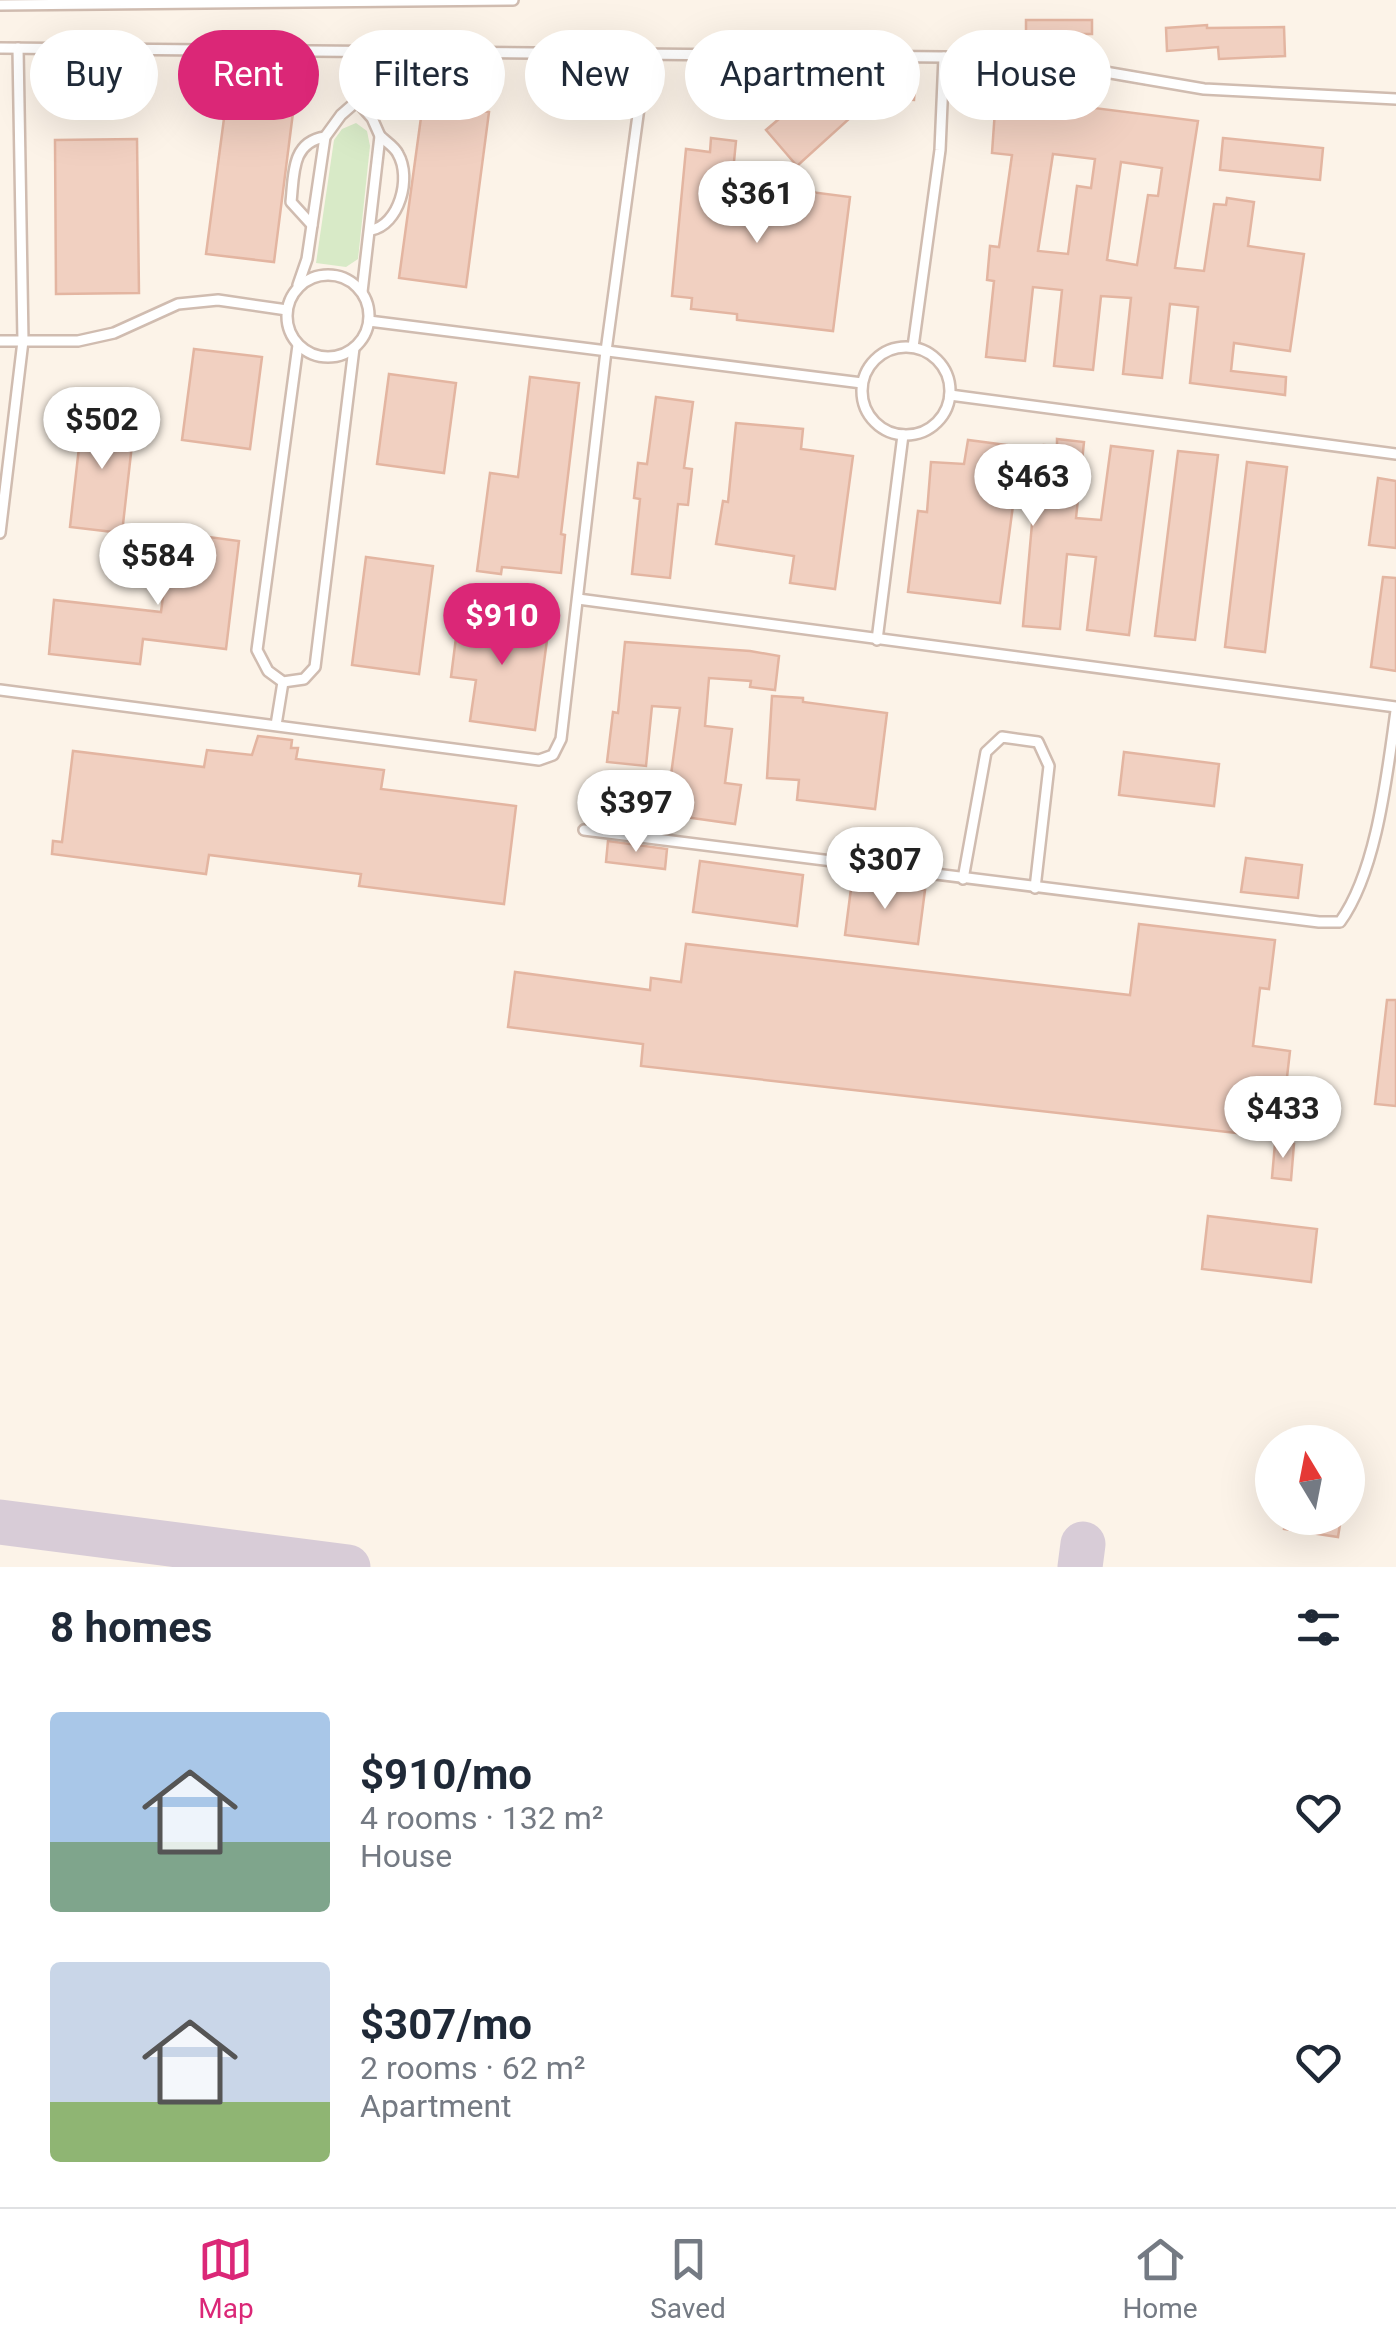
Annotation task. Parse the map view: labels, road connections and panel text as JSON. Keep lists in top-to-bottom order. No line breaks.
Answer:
{"north":"top","page":{"chip":["Buy","Rent","Filters","New","Apartment","House"],"price":["$361","$502","$463","$584","$910","$397","$307","$433"],"heading":"8 homes","list":[{"name":"$910/mo","note":"4 rooms · 132 m² · House"},{"name":"$307/mo","note":"2 rooms · 62 m² · Apartment"}],"tabs":["Map","Saved","Home"]}}
